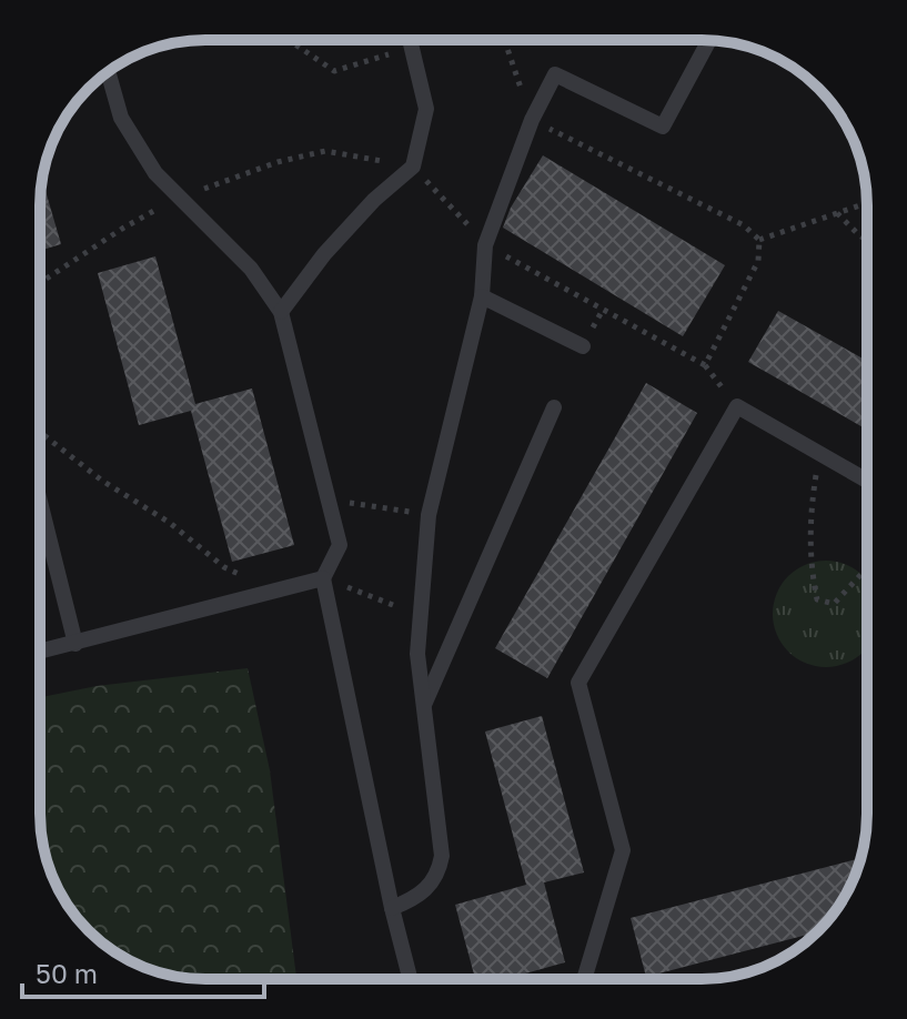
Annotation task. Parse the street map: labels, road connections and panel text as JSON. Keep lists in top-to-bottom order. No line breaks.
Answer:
{"scale_bar":"50 m"}
